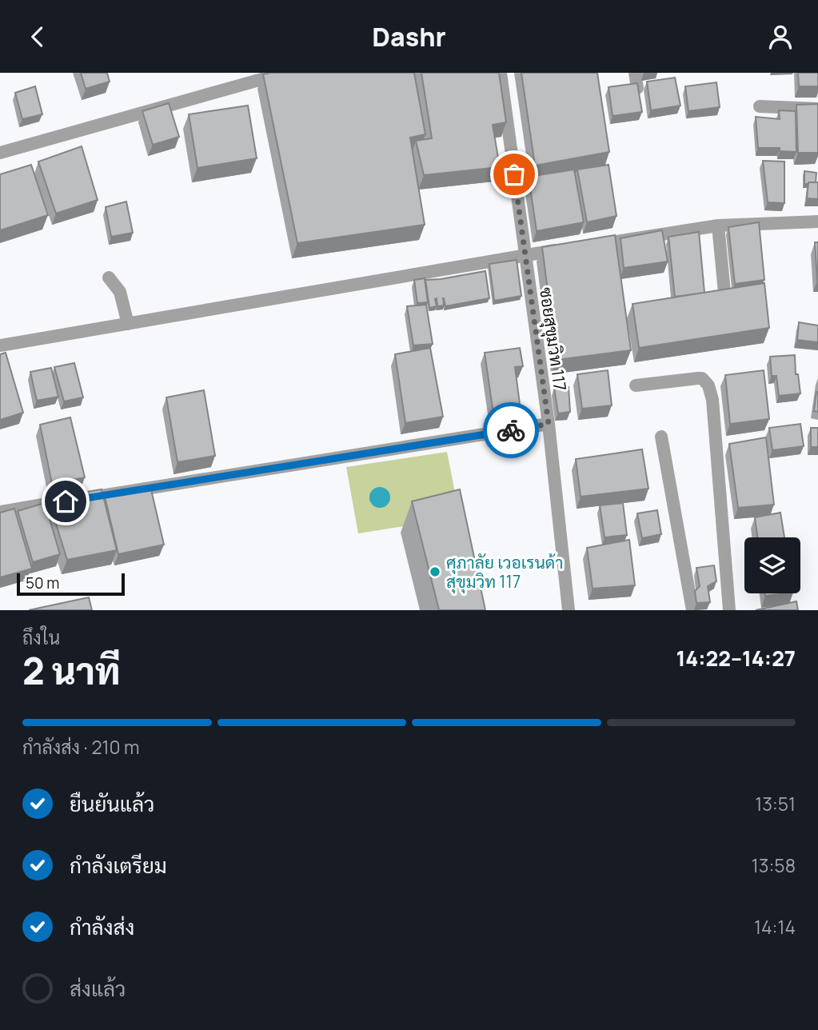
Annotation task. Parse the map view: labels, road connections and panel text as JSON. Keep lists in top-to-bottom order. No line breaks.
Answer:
{"streets":{"street":["ซอยสุขุมวิท 117"]},"places":["ศุภาลัย เวอเรนด้า สุขุมวิท 117"],"scale_bar":"50 m","page":{"header":"Dashr","scale":"50 m","heading":["2 นาที","ถึงใน","14:22–14:27"],"bar":"กำลังส่ง · 210 m","list":[["ยืนยันแล้ว","13:51"],["กำลังเตรียม","13:58"],["กำลังส่ง","14:14"],"ส่งแล้ว"]}}
